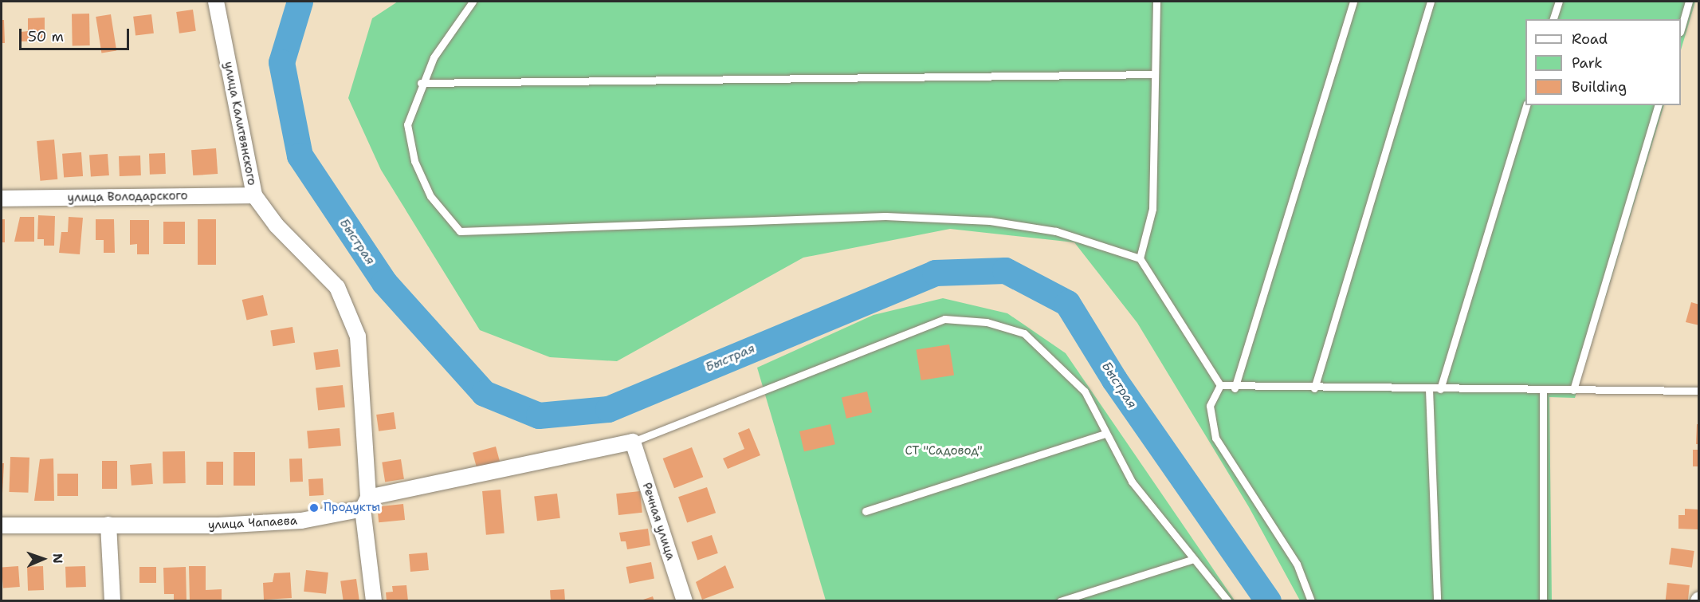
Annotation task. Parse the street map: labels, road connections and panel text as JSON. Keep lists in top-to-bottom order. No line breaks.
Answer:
{"streets":{"street":["улица Калитвянского","улица Володарского","Речная улица","улица Чапаева"]},"crossings":[["улица Калитвянского","улица Володарского"],["улица Калитвянского","улица Чапаева"],["Речная улица","улица Чапаева"]],"water":["Быстрая"],"parks":["СТ \"Садовод\""],"places":["Продукты"],"legend":["Road","Park","Building"],"scale_bar":"50 m","north":"right"}
